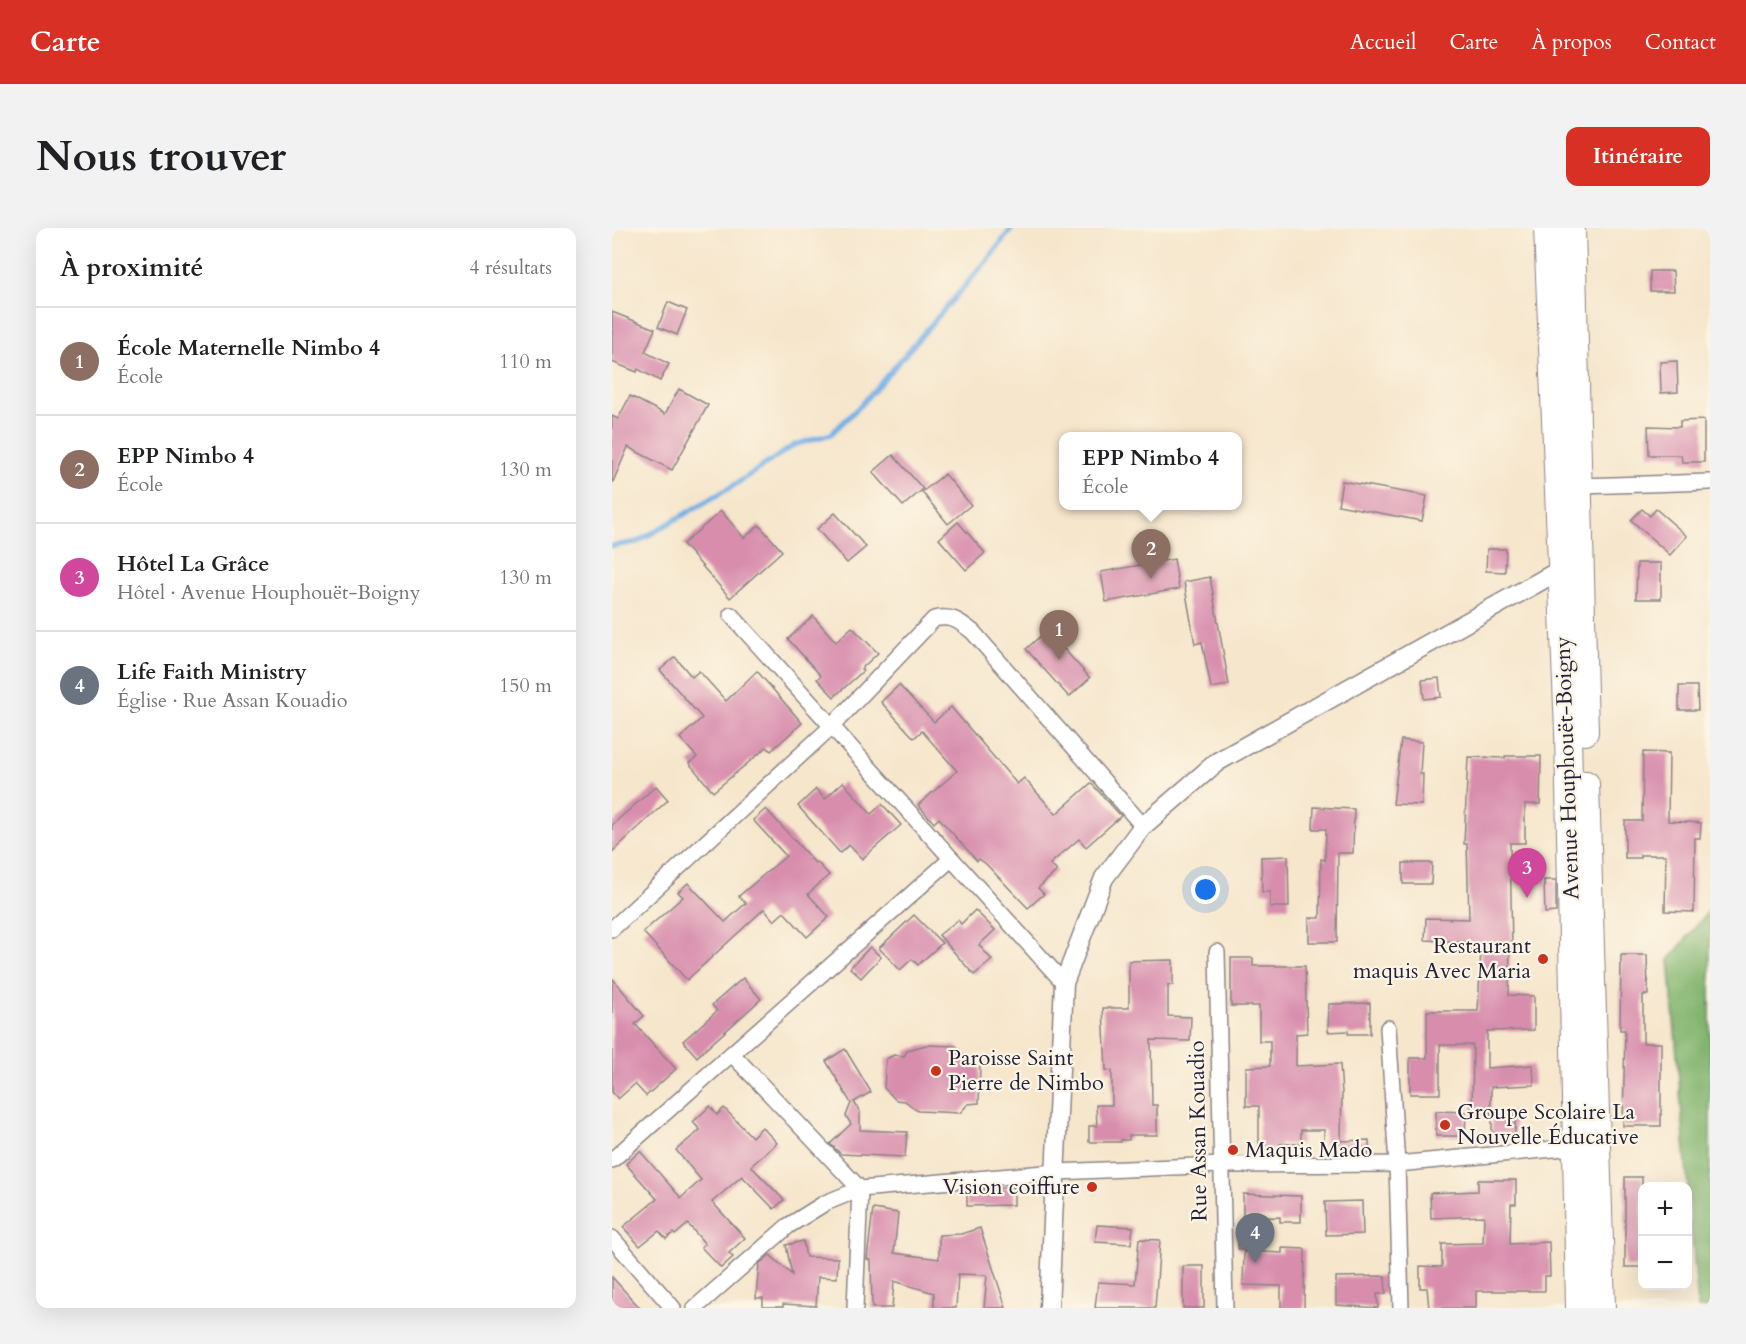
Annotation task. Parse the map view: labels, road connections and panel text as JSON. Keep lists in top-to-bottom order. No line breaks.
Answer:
{"streets":{"highway":["Avenue Houphouët-Boigny"],"street":["Rue Assan Kouadio"]},"places":["Restaurant maquis Avec Maria","Paroisse Saint Pierre de Nimbo","Groupe Scolaire La Nouvelle Éducative","Maquis Mado","Vision coiffure"],"page":{"header":"Carte","nav":["Accueil","Carte","À propos","Contact"],"buttons":"Itinéraire","title":"Nous trouver","heading":["À proximité","4 résultats"],"list":[{"mark":"1","name":"École Maternelle Nimbo 4","note":"École","value":"110 m"},{"mark":"2","name":"EPP Nimbo 4","note":"École","value":"130 m"},{"mark":"3","name":"Hôtel La Grâce","note":"Hôtel · Avenue Houphouët-Boigny","value":"130 m"},{"mark":"4","name":"Life Faith Ministry","note":"Église · Rue Assan Kouadio","value":"150 m"}],"popup":["EPP Nimbo 4","École"],"pins":["2","1","3","4"],"map_buttons":["+","−"]}}
